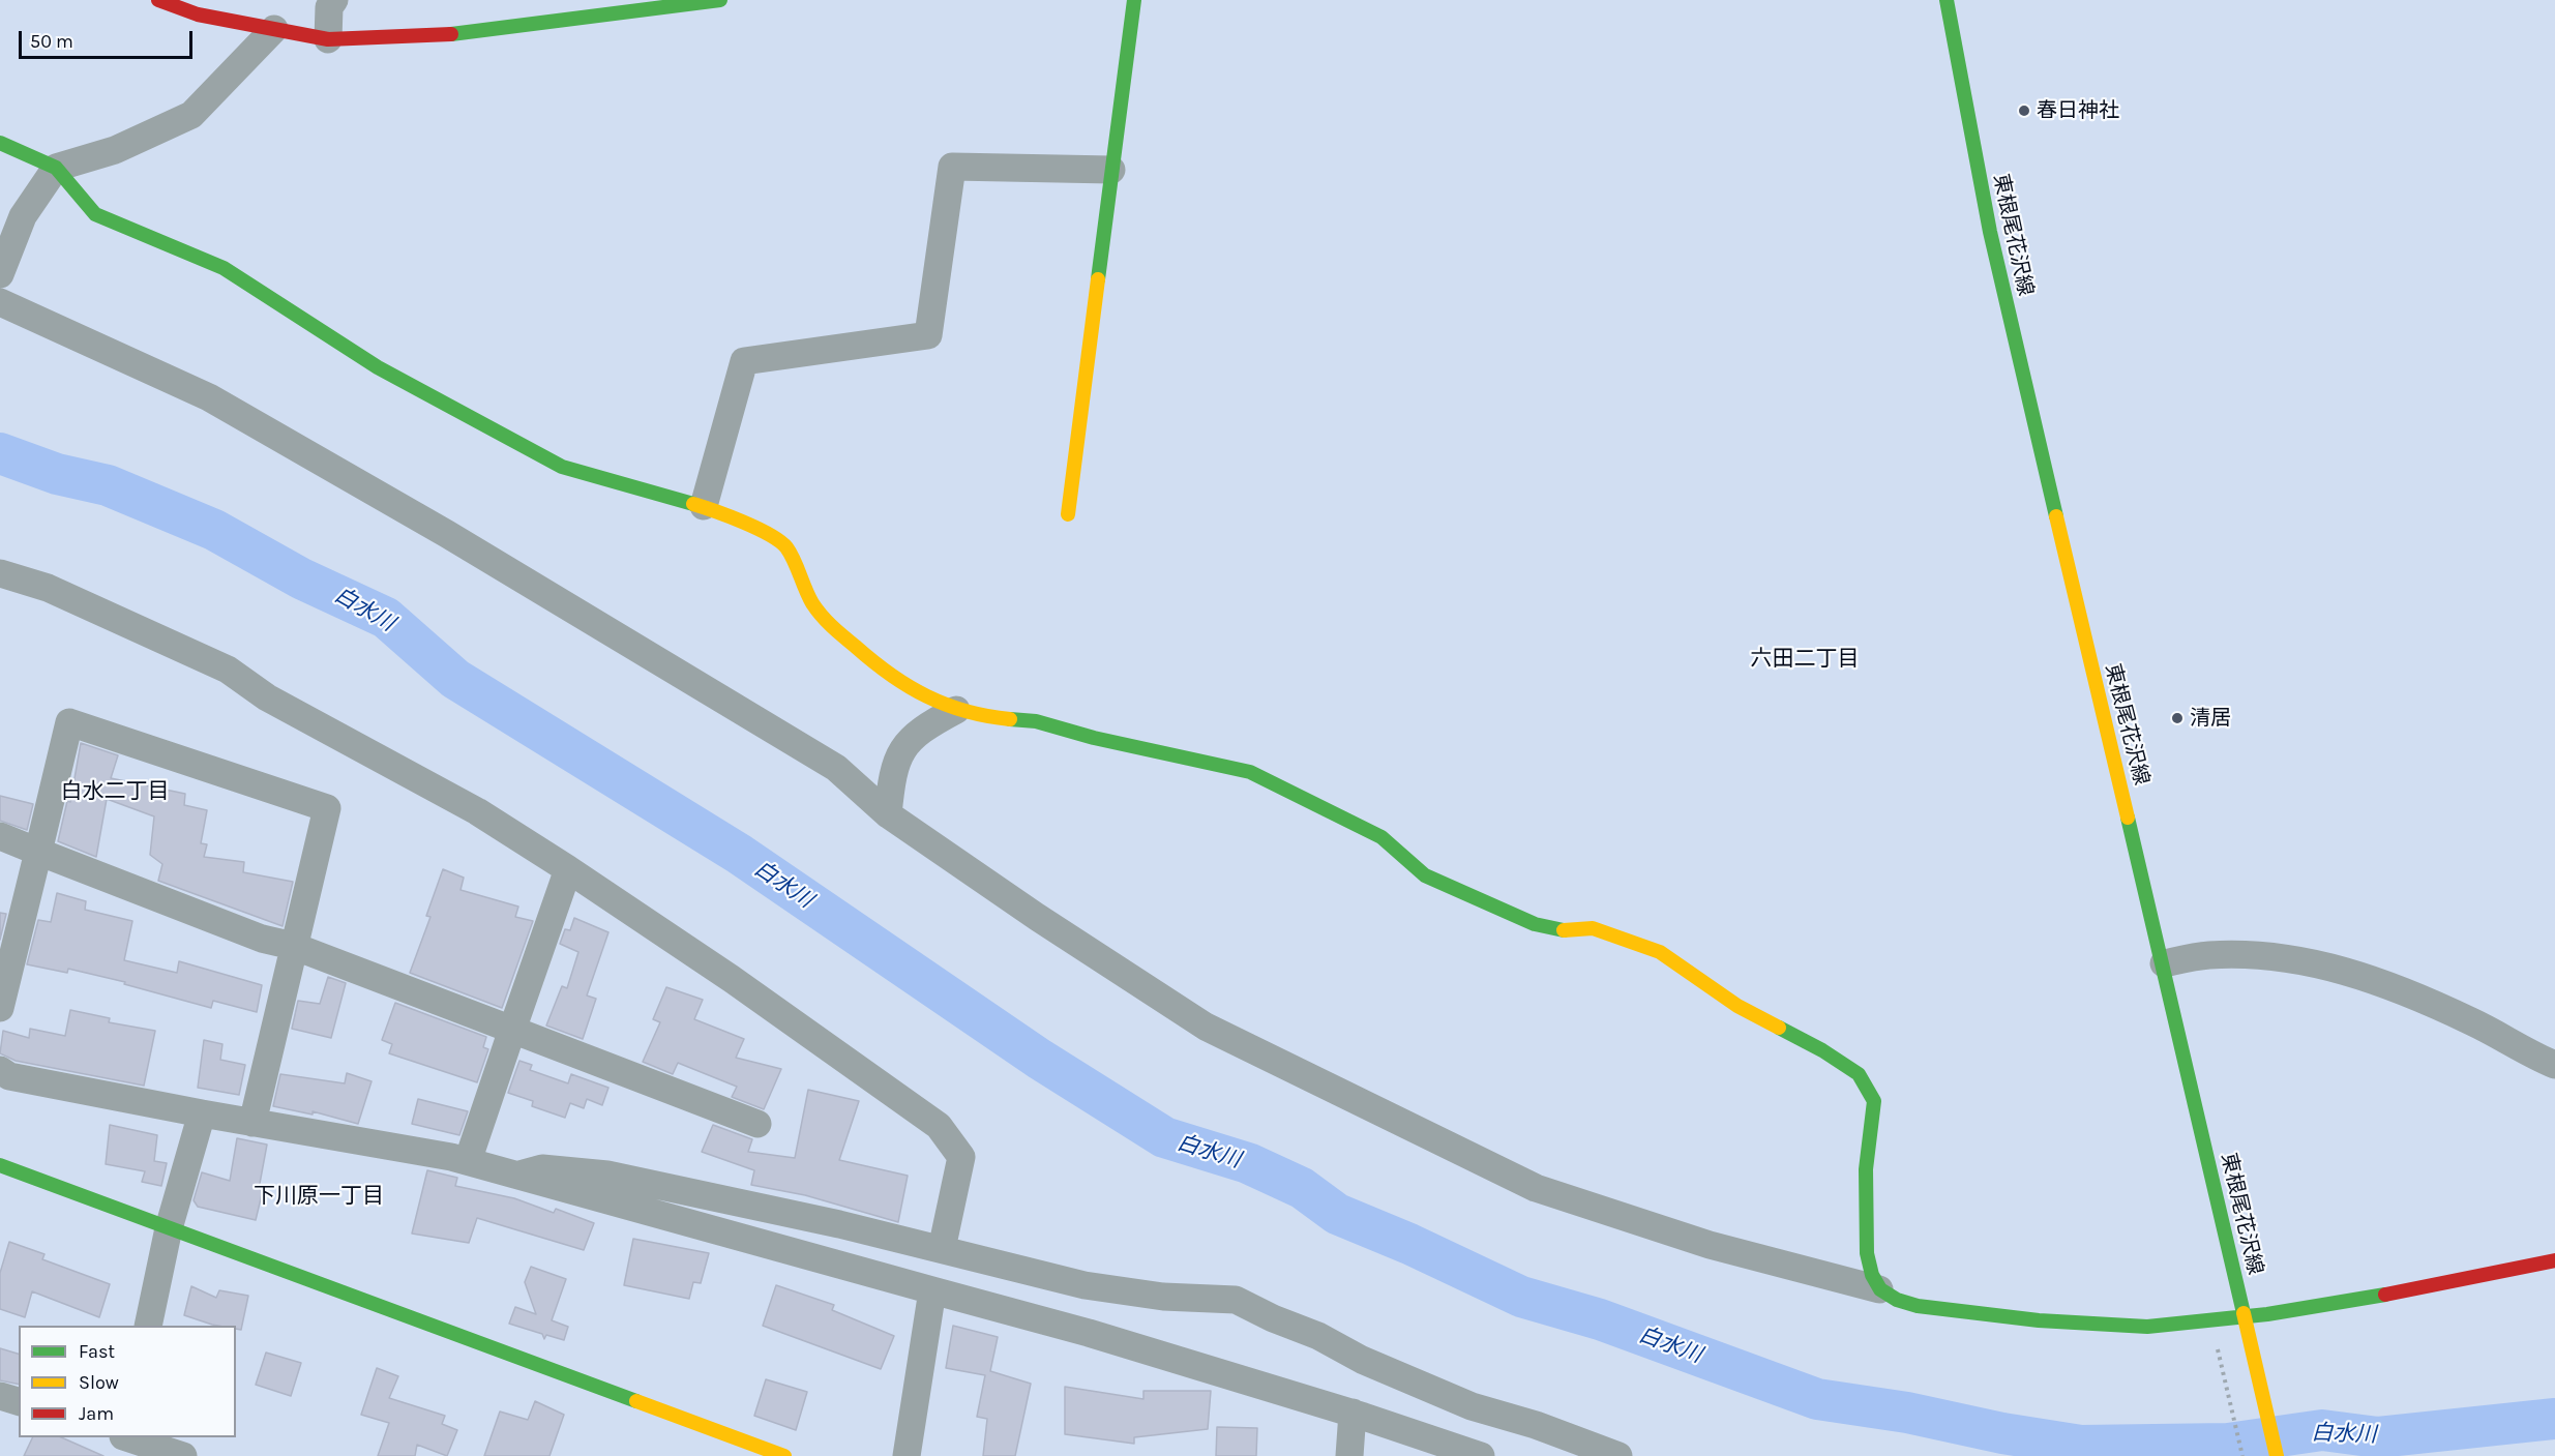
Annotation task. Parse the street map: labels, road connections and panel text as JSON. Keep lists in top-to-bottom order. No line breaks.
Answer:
{"streets":{"street":["東根尾花沢線"]},"districts":["六田二丁目","白水二丁目","下川原一丁目"],"water":["白水川"],"places":["春日神社","清居"],"legend":["Fast","Slow","Jam"],"scale_bar":"50 m"}
